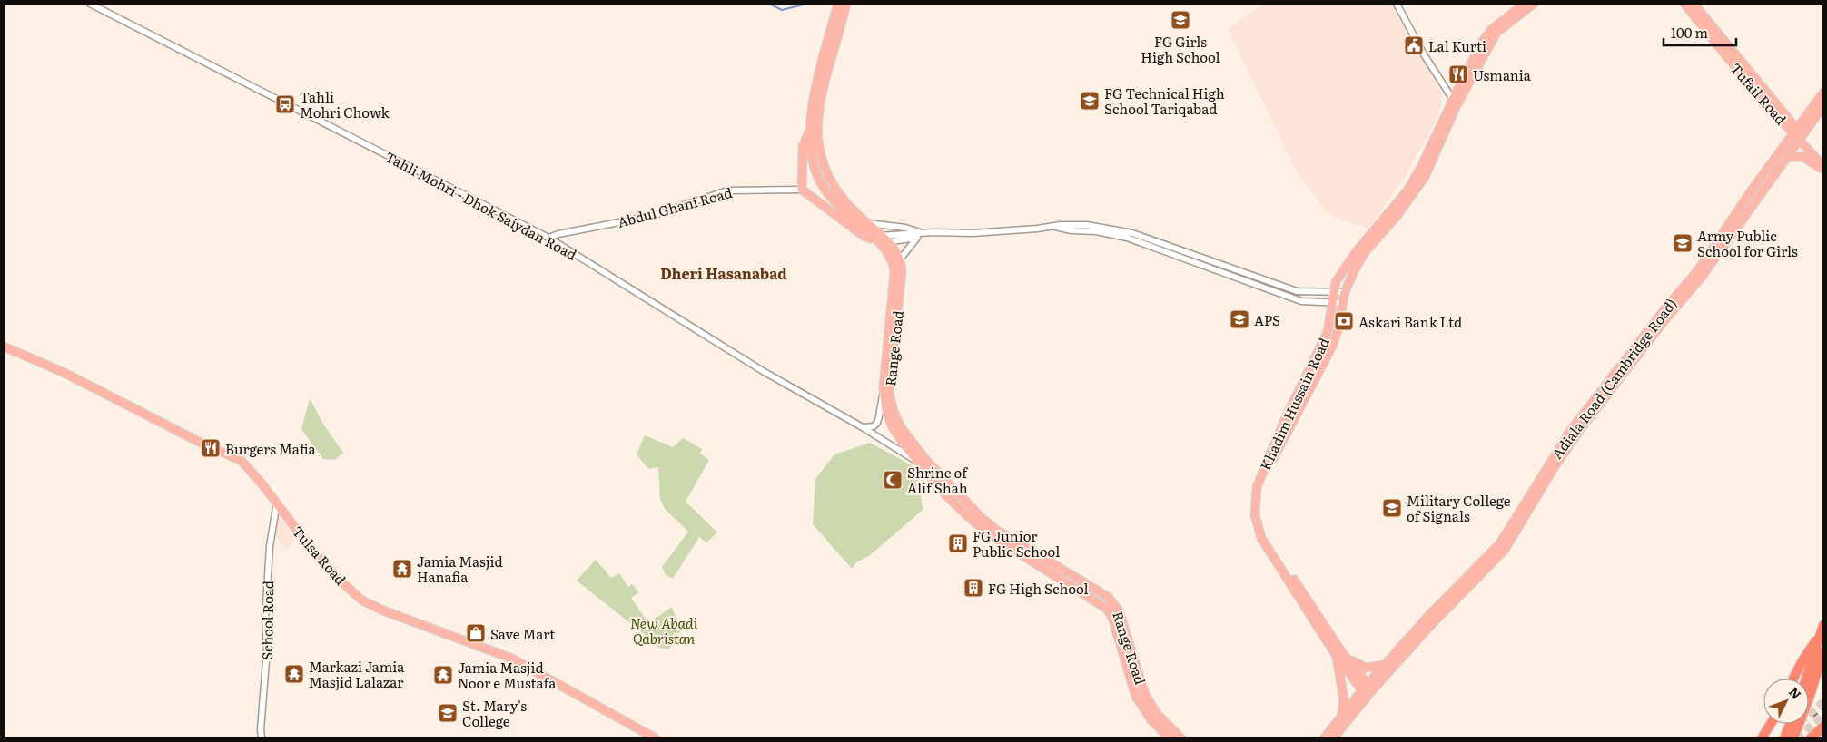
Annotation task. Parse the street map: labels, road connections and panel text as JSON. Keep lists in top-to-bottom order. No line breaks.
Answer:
{"streets":{"main road":["Tufail Road","Range Road","Adiala Road (Cambridge Road)","Khadim Hussain Road","Tulsa Road"],"street":["Tahli Mohri - Dhok Saiydan Road","Abdul Ghani Road","School Road"]},"crossings":[["Tufail Road","Adiala Road (Cambridge Road)"],["Tahli Mohri - Dhok Saiydan Road","Abdul Ghani Road"],["Adiala Road (Cambridge Road)","Khadim Hussain Road"],["Tulsa Road","School Road"]],"districts":["Dheri Hasanabad"],"parks":["New Abadi Qabristan"],"places":{"school or university":["FG Girls High School","FG Technical High School Tariqabad","Army Public School for Girls","APS","Military College of Signals","St. Mary's College"],"public building":["Lal Kurti"],"restaurant":["Usmania","Burgers Mafia"],"bus stop":["Tahli Mohri Chowk"],"bank":["Askari Bank Ltd"],"mosque":["Shrine of Alif Shah"],"building":["FG Junior Public School","FG High School"],"temple":["Jamia Masjid Hanafia","Markazi Jamia Masjid Lalazar","Jamia Masjid Noor e Mustafa"],"shop":["Save Mart"]},"scale_bar":"100 m","north":"top right"}
